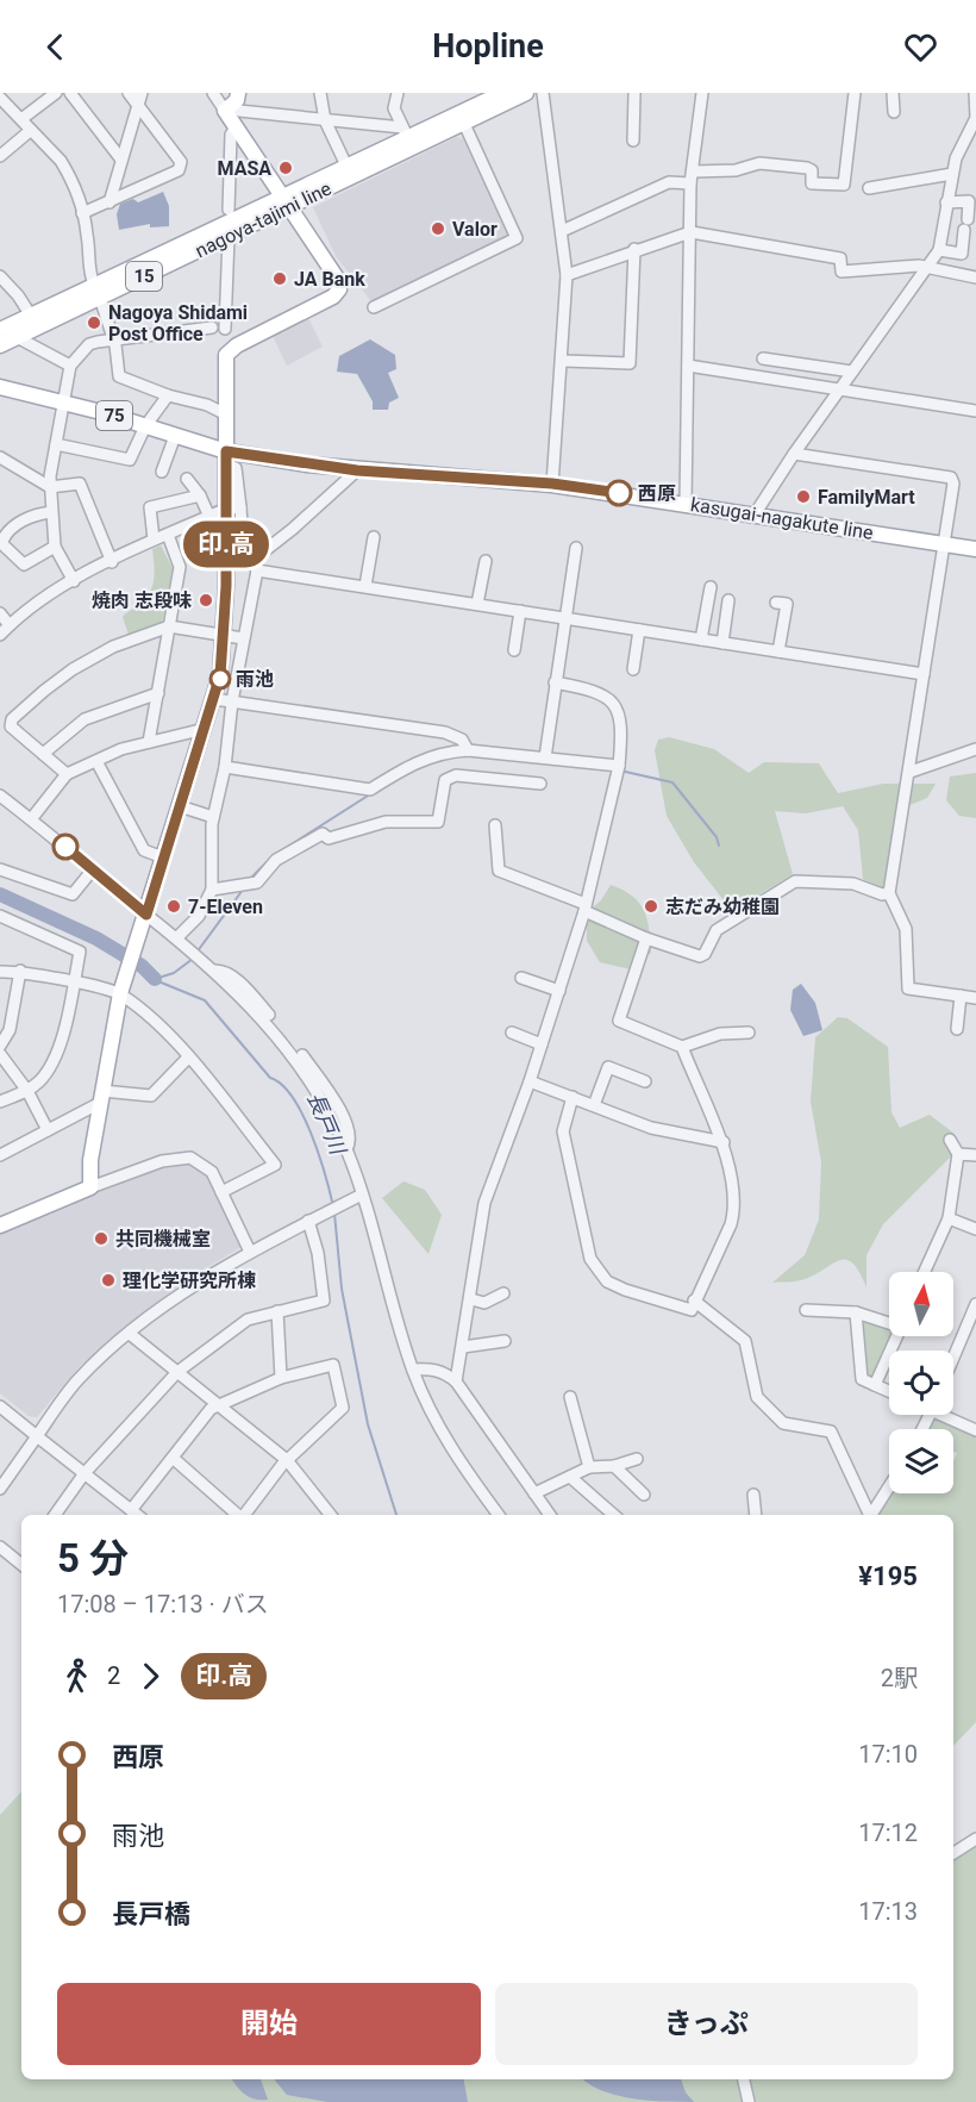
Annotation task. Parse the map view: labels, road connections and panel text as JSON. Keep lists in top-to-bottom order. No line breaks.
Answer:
{"streets":{"main road":["nagoya-tajimi line","15","75","kasugai-nagakute line"]},"water":["長戸川"],"places":["MASA","Valor","JA Bank","Nagoya Shidami Post Office","西原","FamilyMart","焼肉 志段味","雨池","7-Eleven","志だみ幼稚園","共同機械室","理化学研究所棟"],"lines":["bus line 印.高"],"north":"top","page":{"header":"Hopline","on_map":"印.高","heading":["5 分","17:08 – 17:13 · バス","¥195"],"legs":["2","印.高","2駅"],"list":[{"name":"西原","value":"17:10"},{"name":"雨池","value":"17:12"},{"name":"長戸橋","value":"17:13"}],"buttons":["開始","きっぷ"]}}
